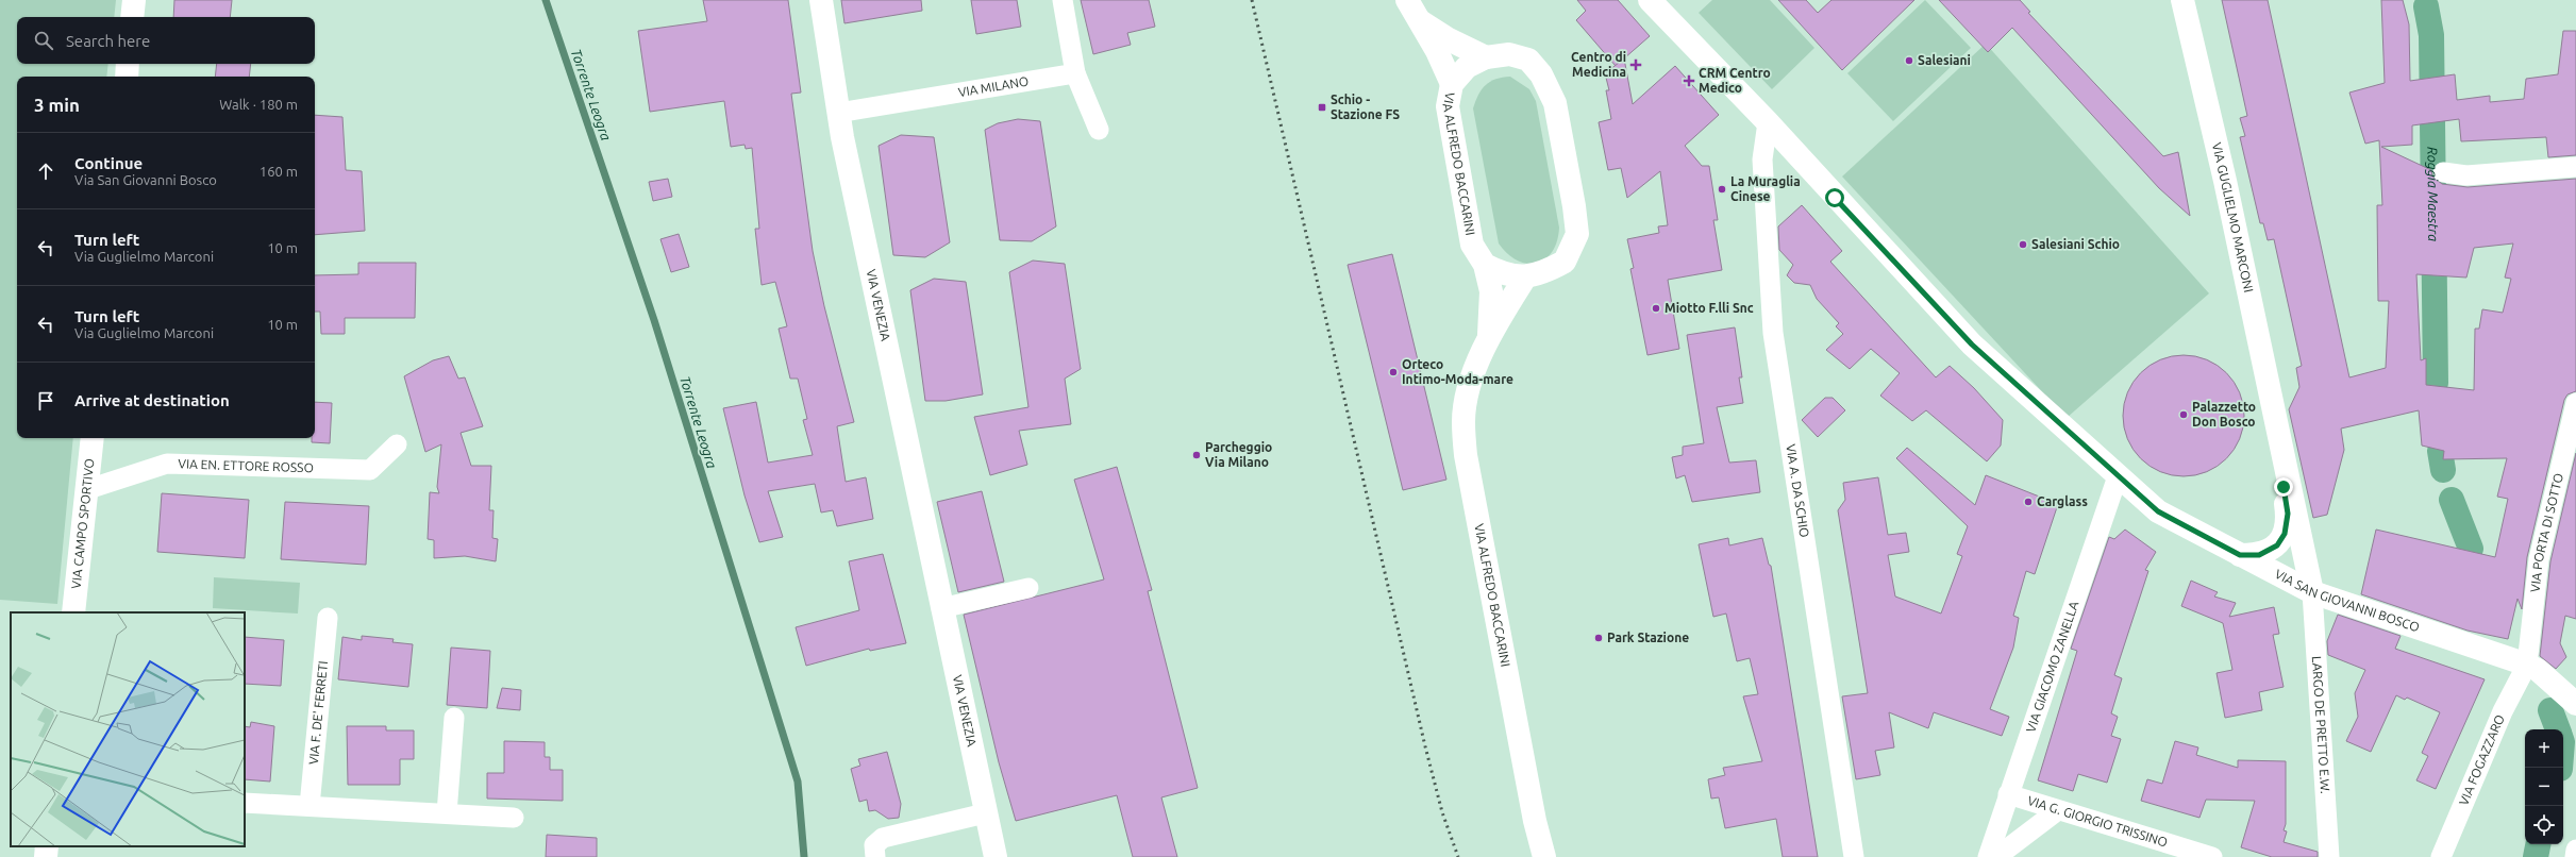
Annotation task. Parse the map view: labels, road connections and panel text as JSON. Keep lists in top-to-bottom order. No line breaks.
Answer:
{"streets":{"street":["VIA MILANO","VIA ALFREDO BACCARINI","VIA GUGLIELMO MARCONI","VIA VENEZIA","VIA EN. ETTORE ROSSO","VIA A. DA SCHIO","VIA CAMPO SPORTIVO","VIA PORTA DI SOTTO","VIA SAN GIOVANNI BOSCO","VIA GIACOMO ZANELLA","VIA F. DE' FERRETI","LARGO DE PRETTO E.W.","VIA FOGAZZARO","VIA G. GIORGIO TRISSINO"]},"crossings":[["VIA MILANO","VIA VENEZIA"],["VIA GUGLIELMO MARCONI","VIA SAN GIOVANNI BOSCO"],["VIA GUGLIELMO MARCONI","LARGO DE PRETTO E.W."],["VIA EN. ETTORE ROSSO","VIA CAMPO SPORTIVO"],["VIA A. DA SCHIO","VIA SAN GIOVANNI BOSCO"],["VIA PORTA DI SOTTO","VIA SAN GIOVANNI BOSCO"],["VIA PORTA DI SOTTO","VIA FOGAZZARO"],["VIA SAN GIOVANNI BOSCO","VIA GIACOMO ZANELLA"],["VIA SAN GIOVANNI BOSCO","LARGO DE PRETTO E.W."],["VIA SAN GIOVANNI BOSCO","VIA FOGAZZARO"],["VIA GIACOMO ZANELLA","VIA G. GIORGIO TRISSINO"]],"water":["Torrente Leogra","Roggia Maestra"],"places":{"other":["Salesiani","La Muraglia Cinese","Salesiani Schio","Miotto F.lli Snc","Orteco Intimo-Moda-mare","Palazzetto Don Bosco","Parcheggio Via Milano","Carglass","Park Stazione"],"health":["Centro di Medicina","CRM Centro Medico"],"transit":["Schio - Stazione FS"]},"page":{"search":"Search here","heading":["3 min","Walk · 180 m"],"list":[["Continue","Via San Giovanni Bosco","160 m"],["Turn left","Via Guglielmo Marconi","10 m"],["Turn left","Via Guglielmo Marconi","10 m"],"Arrive at destination"],"map_buttons":["+","−"]}}
